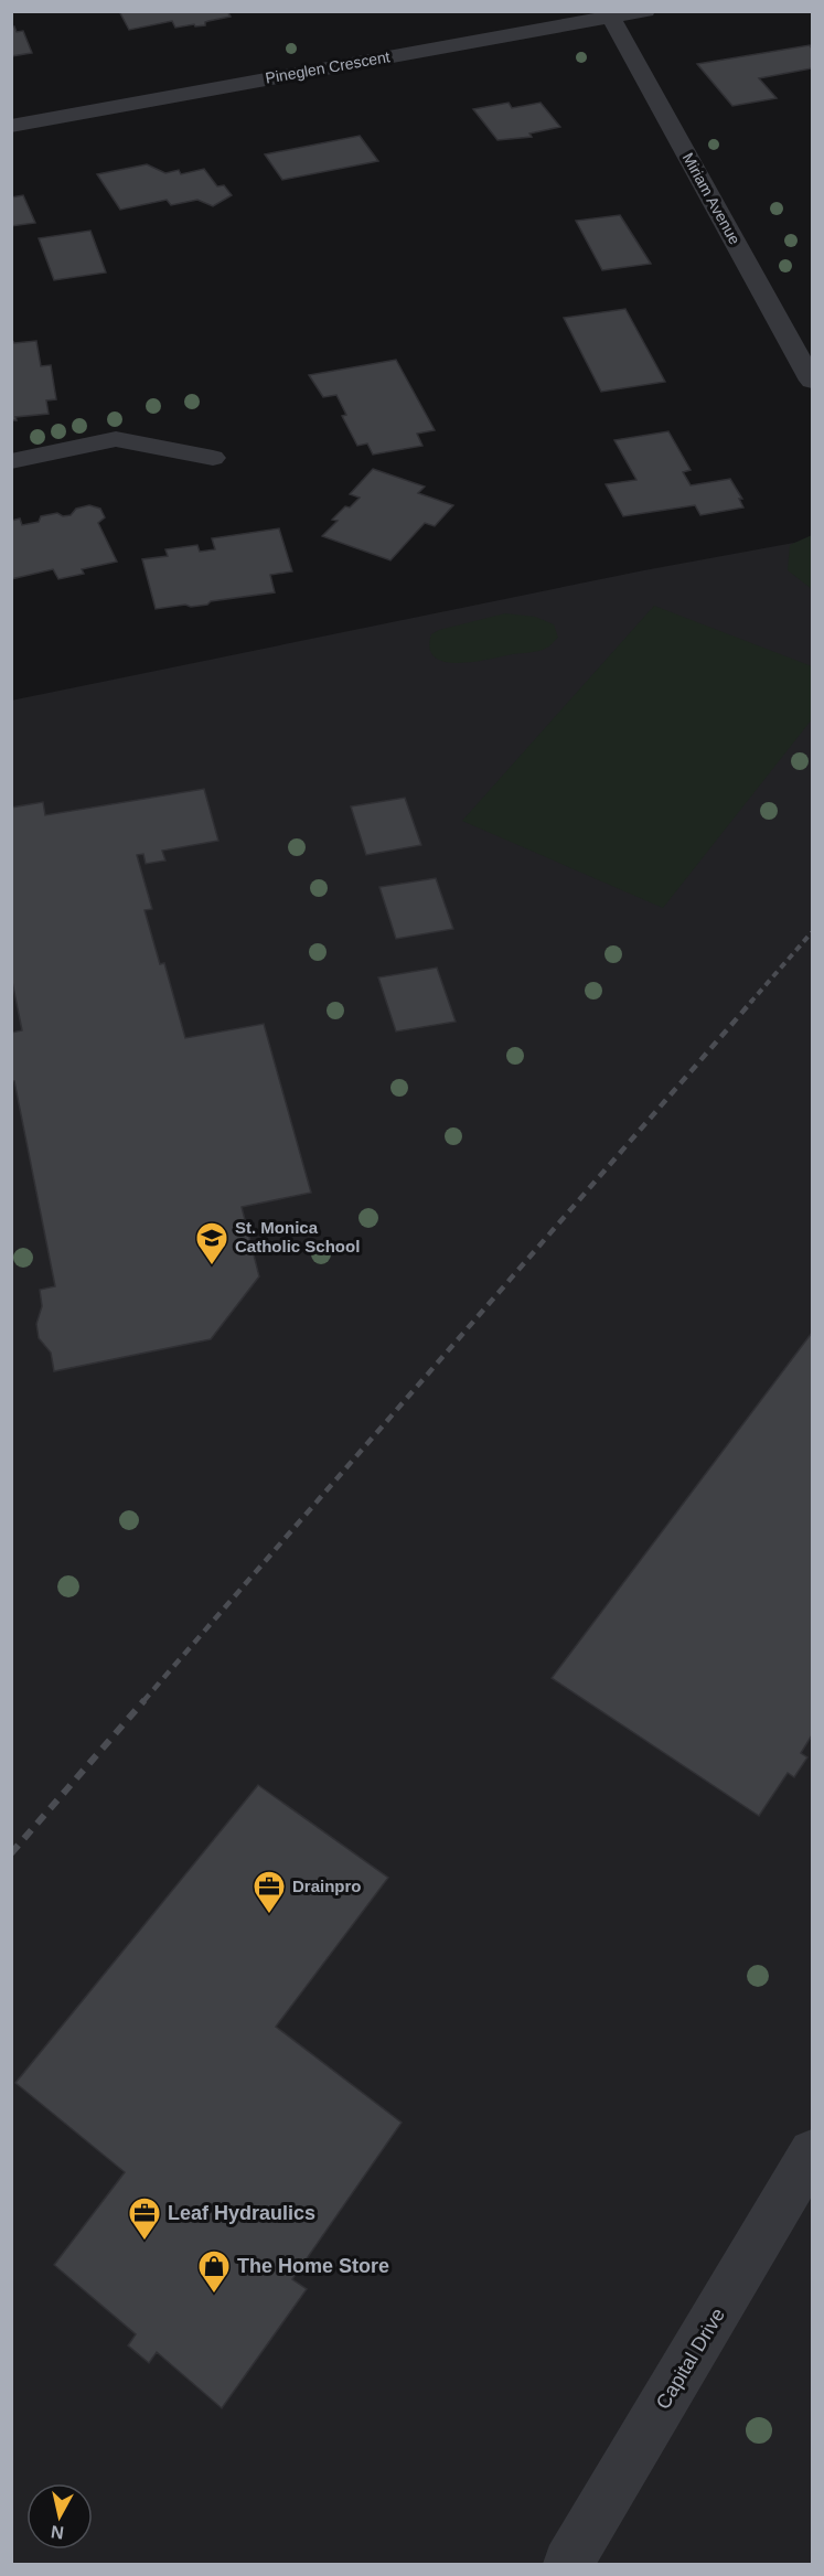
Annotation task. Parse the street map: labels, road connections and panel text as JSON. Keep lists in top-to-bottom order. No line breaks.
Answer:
{"streets":{"street":["Pineglen Crescent","Miriam Avenue","Capital Drive"]},"crossings":[["Pineglen Crescent","Miriam Avenue"]],"places":{"school or university":["St. Monica Catholic School"],"office":["Drainpro","Leaf Hydraulics"],"shop":["The Home Store"]},"north":"bottom"}
